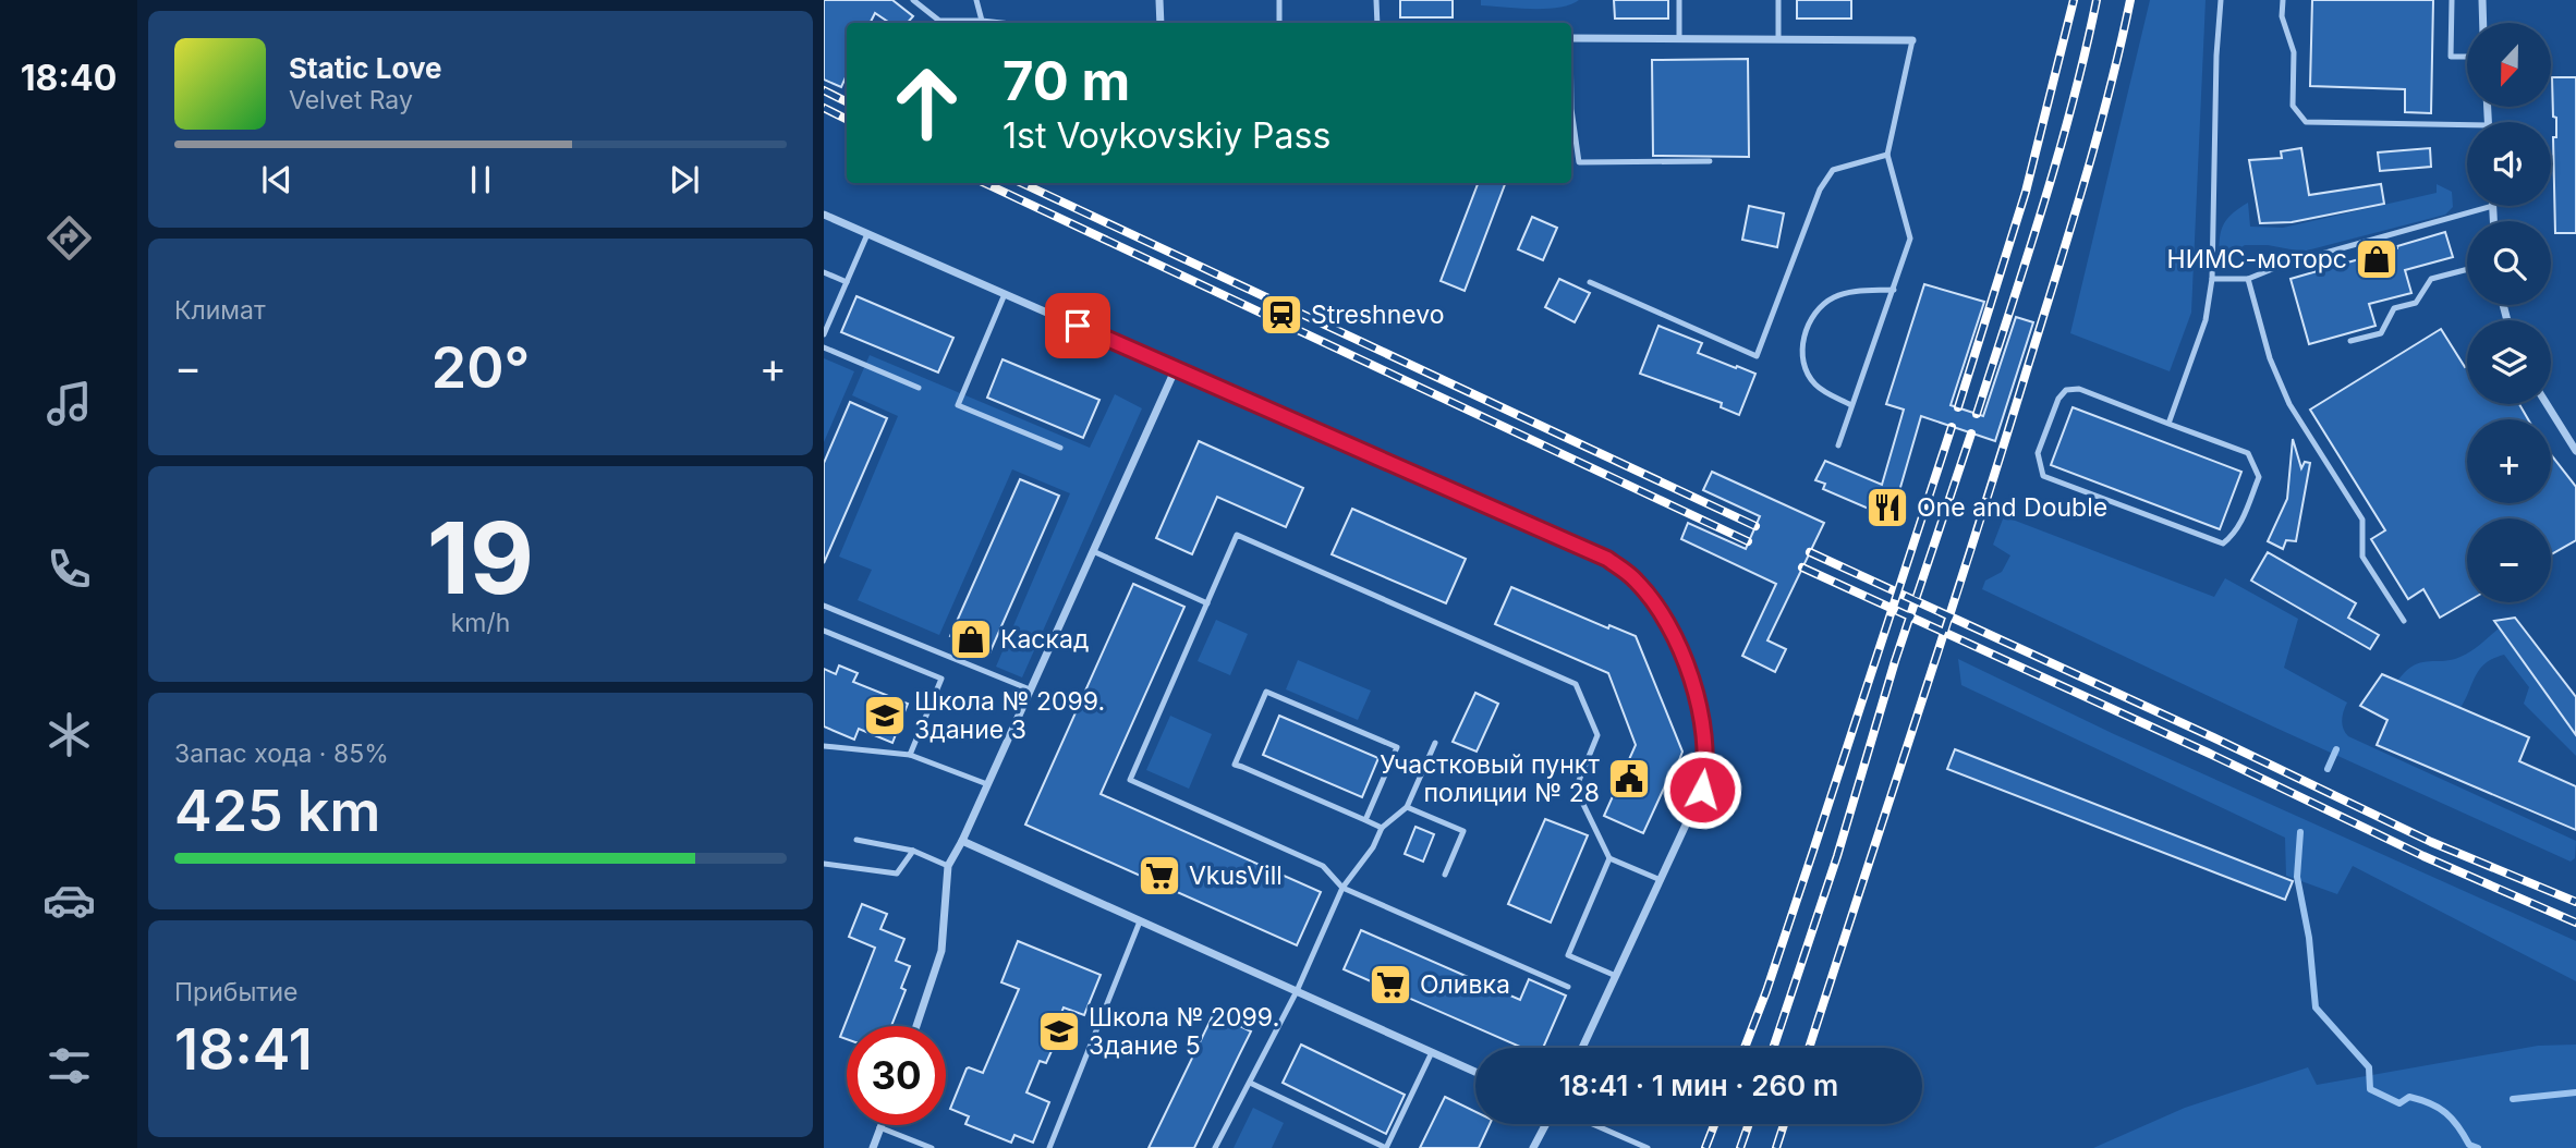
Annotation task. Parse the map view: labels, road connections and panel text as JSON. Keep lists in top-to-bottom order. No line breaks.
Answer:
{"places":{"shop":["НИМС-моторс","Каскад"],"station":["Streshnevo"],"restaurant":["One and Double"],"school or university":["Школа № 2099. Здание 3","Школа № 2099. Здание 5"],"public building":["Участковый пункт полиции № 28"],"supermarket":["VkusVill","Оливка"]},"north":"bottom","page":{"tabs":"18:40","map_buttons":["+","−"],"turn":["70 m","1st Voykovskiy Pass"],"song":["Static Love","Velvet Ray"],"tile":["Климат",["19","km/h"],["Запас хода · 85%","425 km"],["Прибытие","18:41"]],"heat":["−","20°","+"],"limit":"30","trip":"18:41 · 1 мин · 260 m"}}
